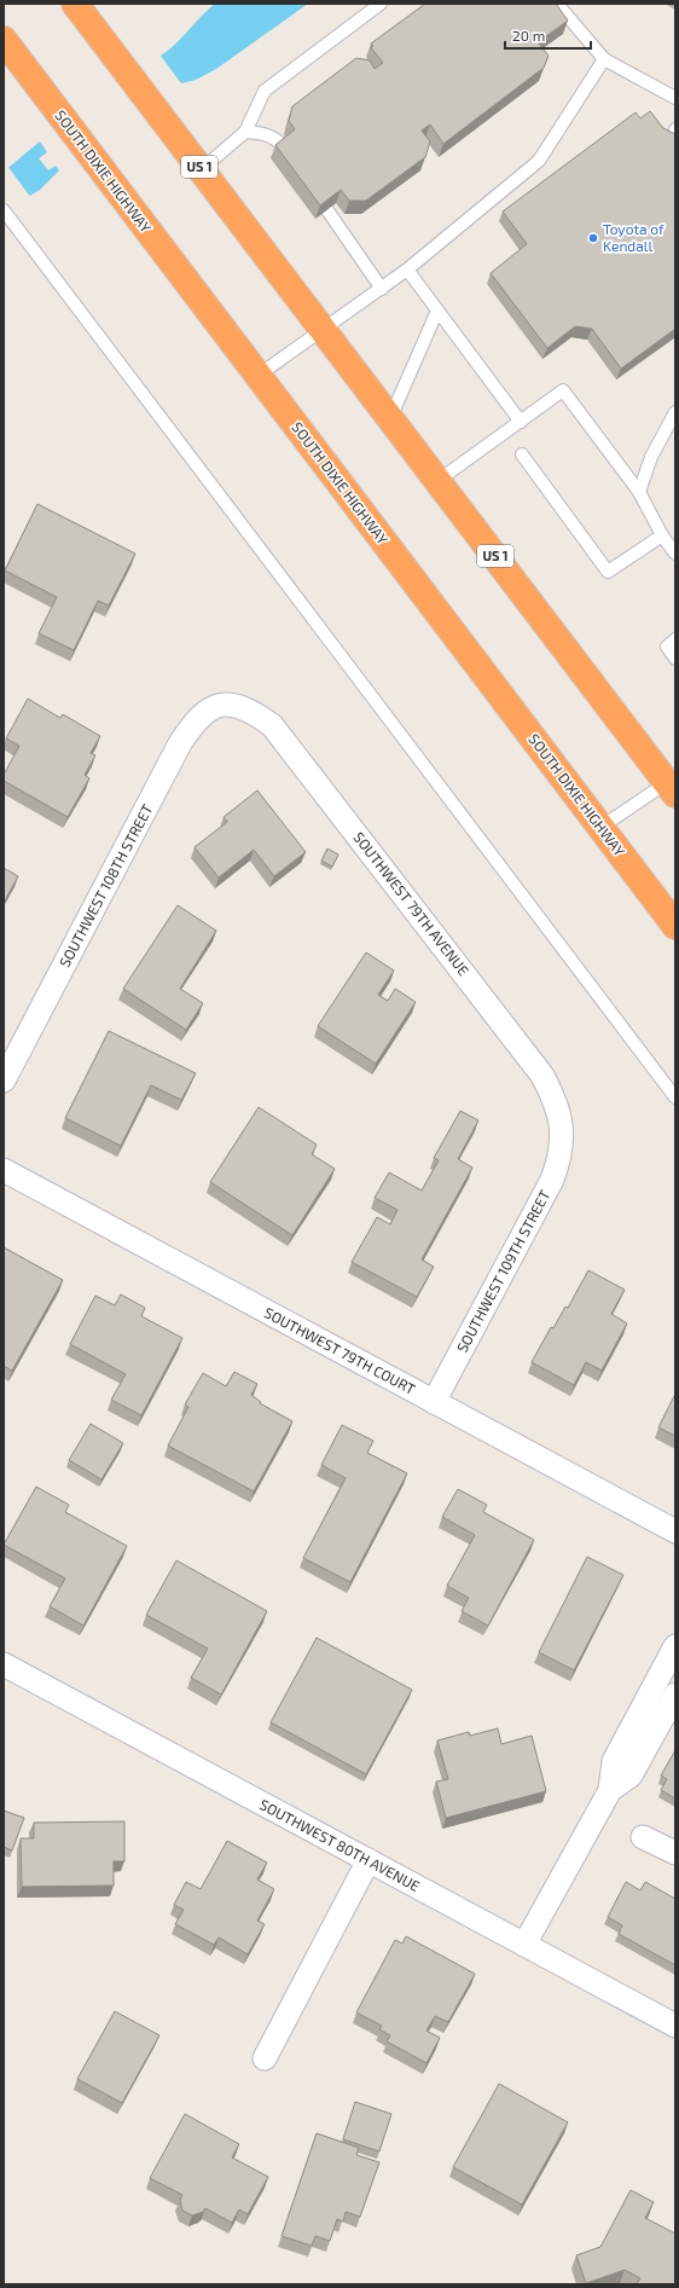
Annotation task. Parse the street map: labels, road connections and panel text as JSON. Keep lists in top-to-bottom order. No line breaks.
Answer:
{"streets":{"highway":["US 1","SOUTH DIXIE HIGHWAY"],"street":["SOUTHWEST 108TH STREET","SOUTHWEST 79TH AVENUE","SOUTHWEST 109TH STREET","SOUTHWEST 79TH COURT","SOUTHWEST 80TH AVENUE"]},"crossings":[["SOUTHWEST 108TH STREET","SOUTHWEST 79TH AVENUE"],["SOUTHWEST 79TH AVENUE","SOUTHWEST 109TH STREET"],["SOUTHWEST 109TH STREET","SOUTHWEST 79TH COURT"]],"places":["Toyota of Kendall"],"scale_bar":"20 m"}
